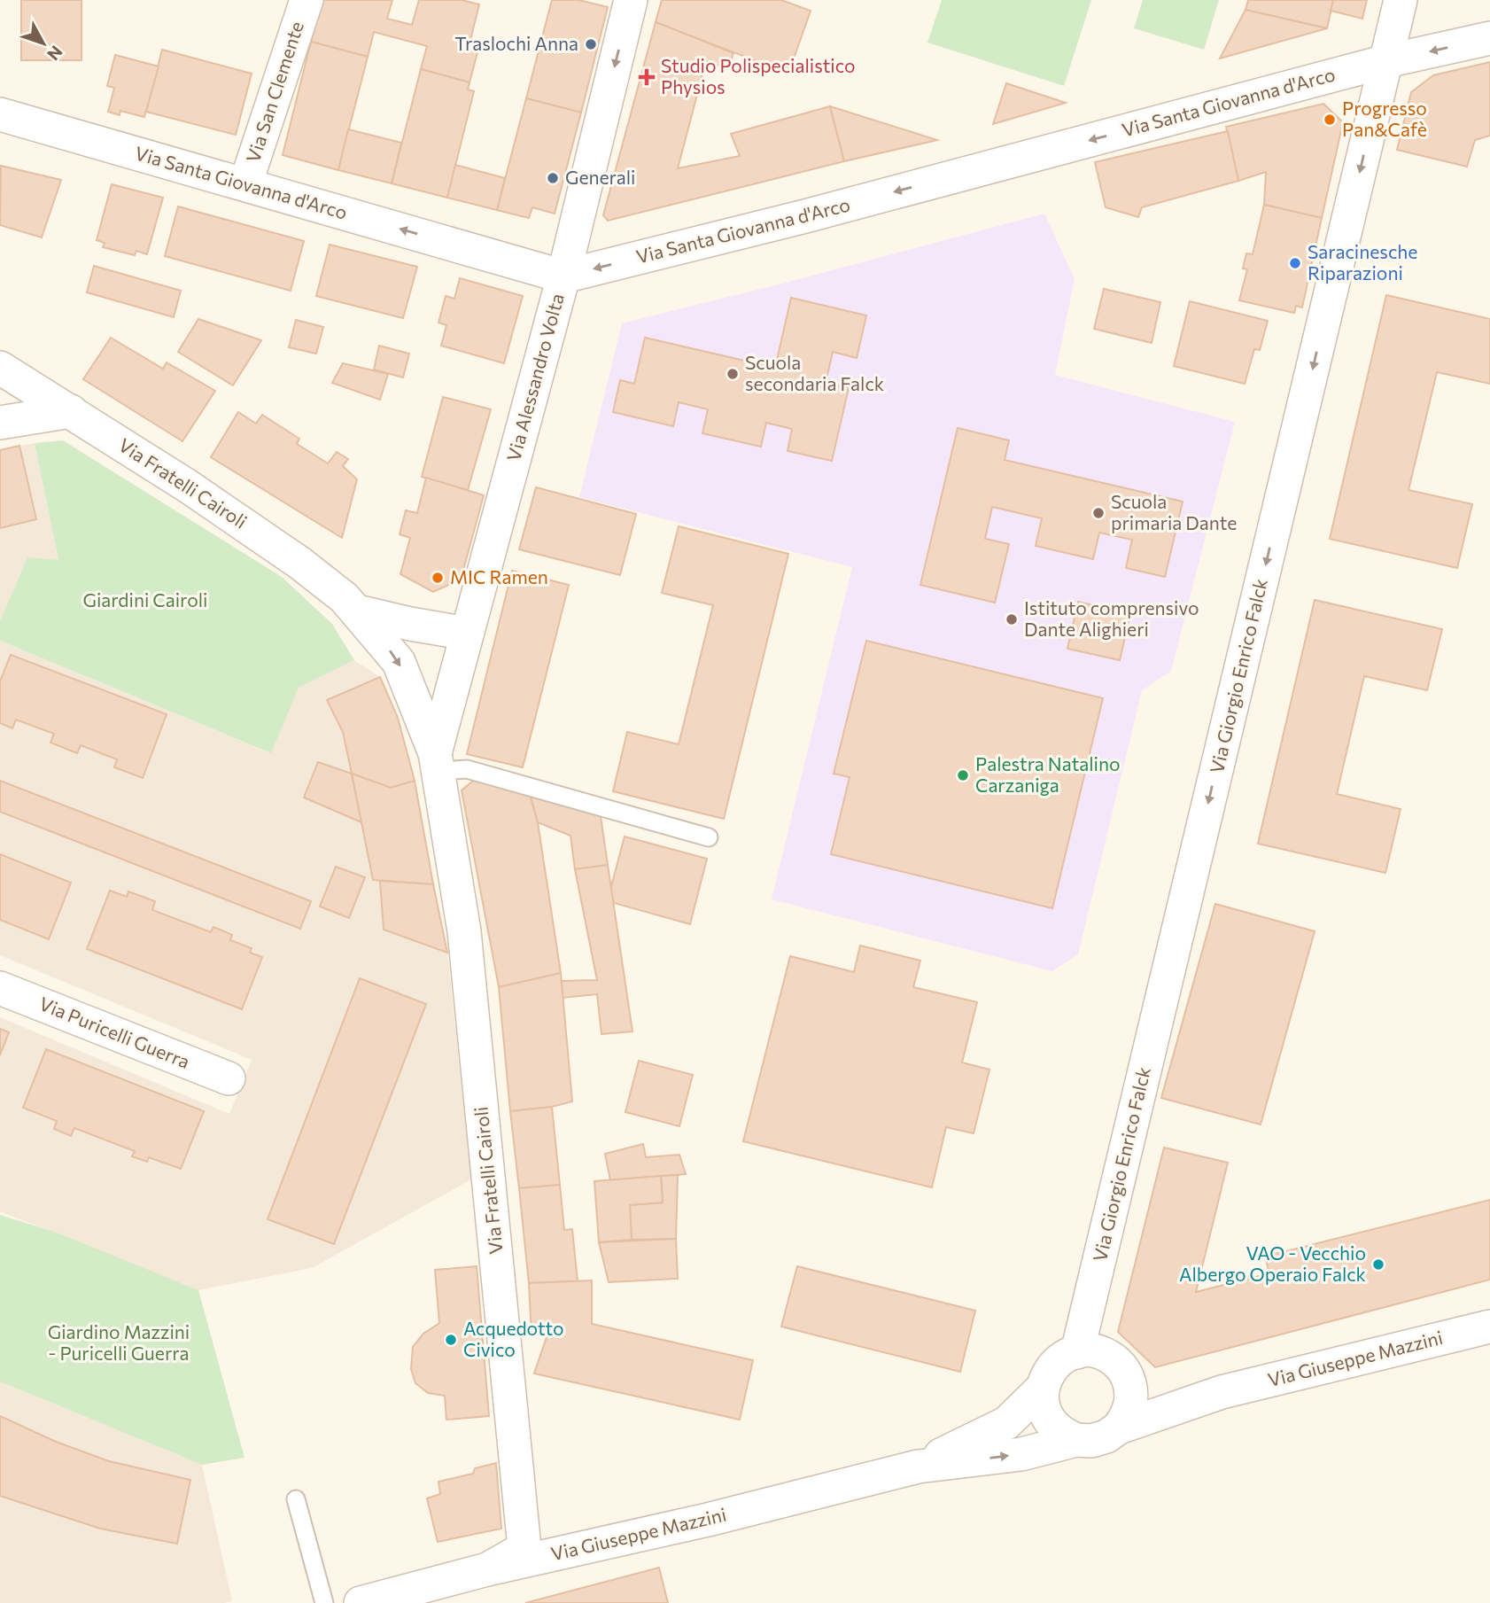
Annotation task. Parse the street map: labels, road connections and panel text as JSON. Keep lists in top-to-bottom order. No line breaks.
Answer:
{"streets":{"street":["Via San Clemente","Via Santa Giovanna d'Arco","Via Alessandro Volta","Via Fratelli Cairoli","Via Giorgio Enrico Falck","Via Puricelli Guerra","Via Giuseppe Mazzini"]},"crossings":[["Via San Clemente","Via Santa Giovanna d'Arco"],["Via Santa Giovanna d'Arco","Via Alessandro Volta"],["Via Santa Giovanna d'Arco","Via Giorgio Enrico Falck"],["Via Alessandro Volta","Via Fratelli Cairoli"],["Via Fratelli Cairoli","Via Giuseppe Mazzini"],["Via Giorgio Enrico Falck","Via Giuseppe Mazzini"]],"one_way":["Via Santa Giovanna d'Arco","Via Alessandro Volta","Via Giorgio Enrico Falck"],"parks":["Giardini Cairoli","Giardino Mazzini - Puricelli Guerra"],"places":{"other":["Traslochi Anna","Progresso Pan&Cafè","Generali","Saracinesche Riparazioni","Scuola secondaria Falck","Scuola primaria Dante","MIC Ramen","Istituto comprensivo Dante Alighieri","Palestra Natalino Carzaniga","VAO - Vecchio Albergo Operaio Falck","Acquedotto Civico"],"health":["Studio Polispecialistico Physios"]},"north":"bottom right"}
